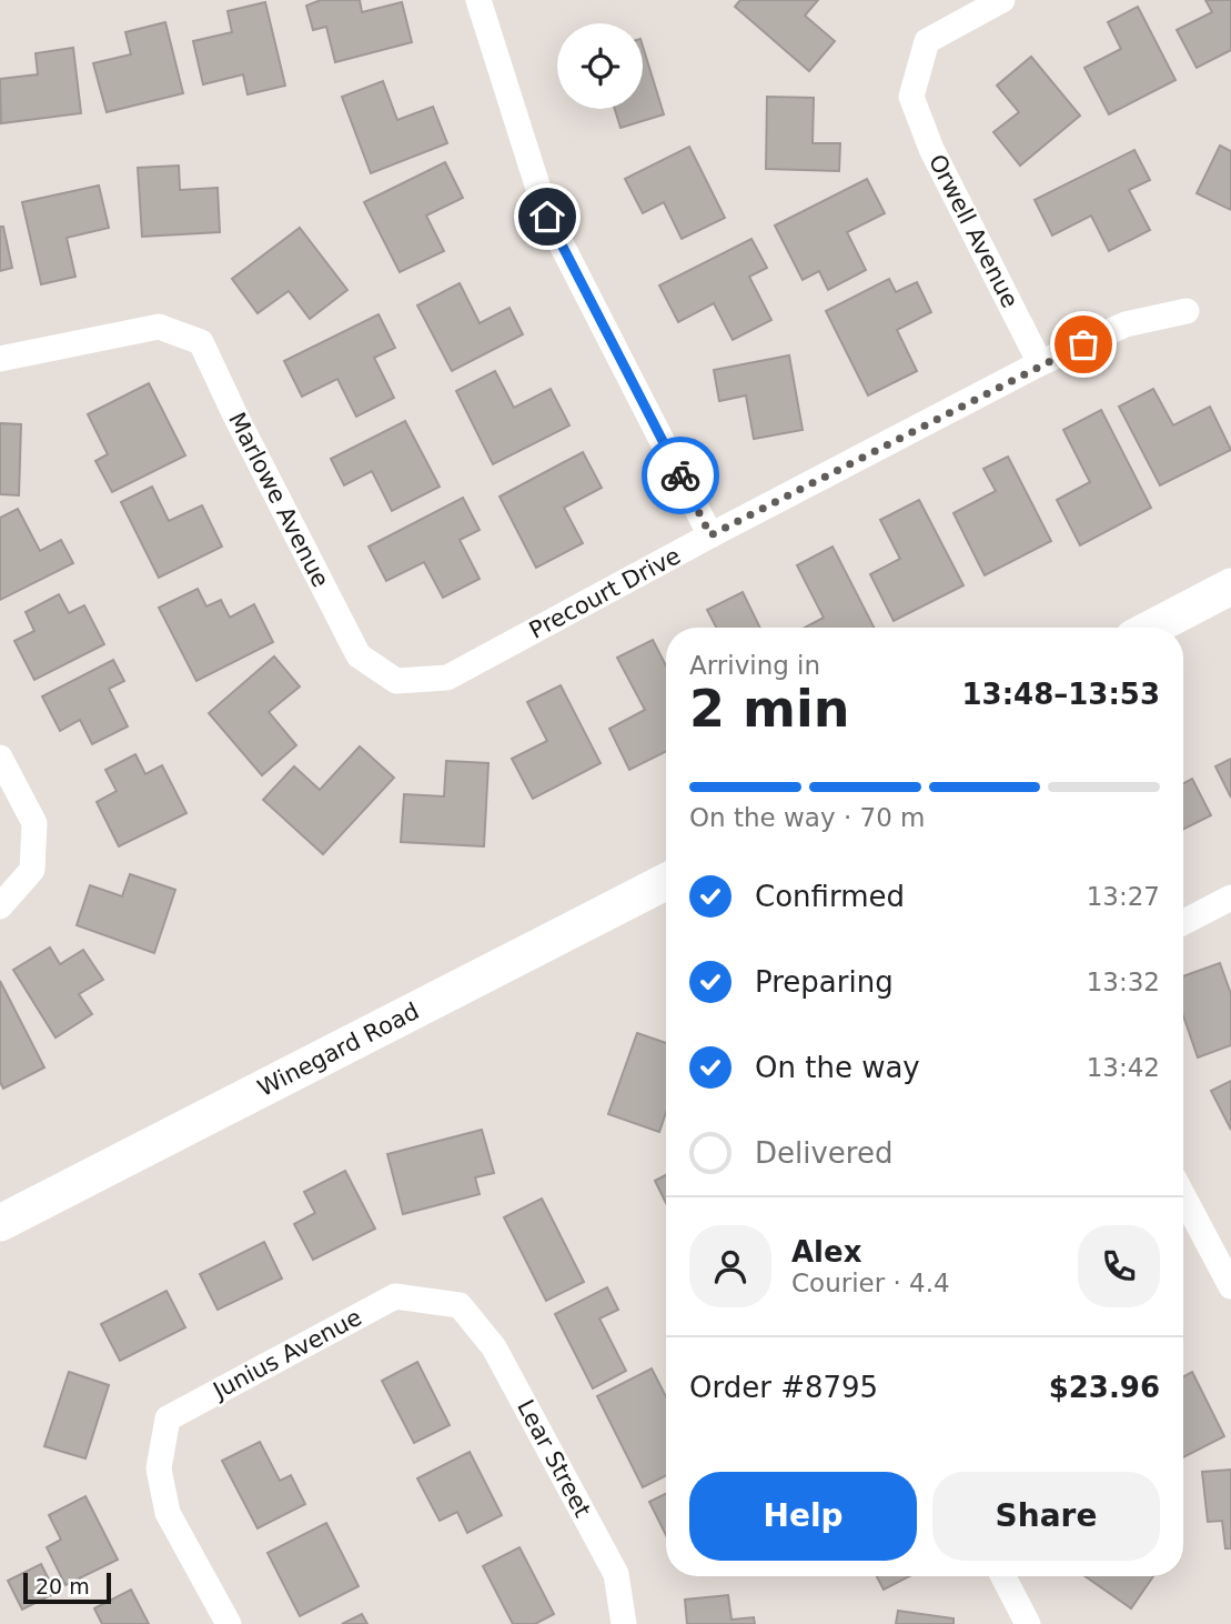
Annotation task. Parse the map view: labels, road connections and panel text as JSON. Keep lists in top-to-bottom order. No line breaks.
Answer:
{"streets":{"street":["Orwell Avenue","Marlowe Avenue","Precourt Drive","Winegard Road","Junius Avenue","Lear Street"]},"crossings":[["Orwell Avenue","Precourt Drive"],["Marlowe Avenue","Precourt Drive"],["Junius Avenue","Lear Street"]],"scale_bar":"20 m","page":{"heading":["2 min","Arriving in","13:48–13:53"],"panel":["Alex","Courier · 4.4","Order #8795","$23.96"],"bar":"On the way · 70 m","list":[["Confirmed","13:27"],["Preparing","13:32"],["On the way","13:42"],"Delivered"],"buttons":["Help","Share"],"scale":"20 m"}}
